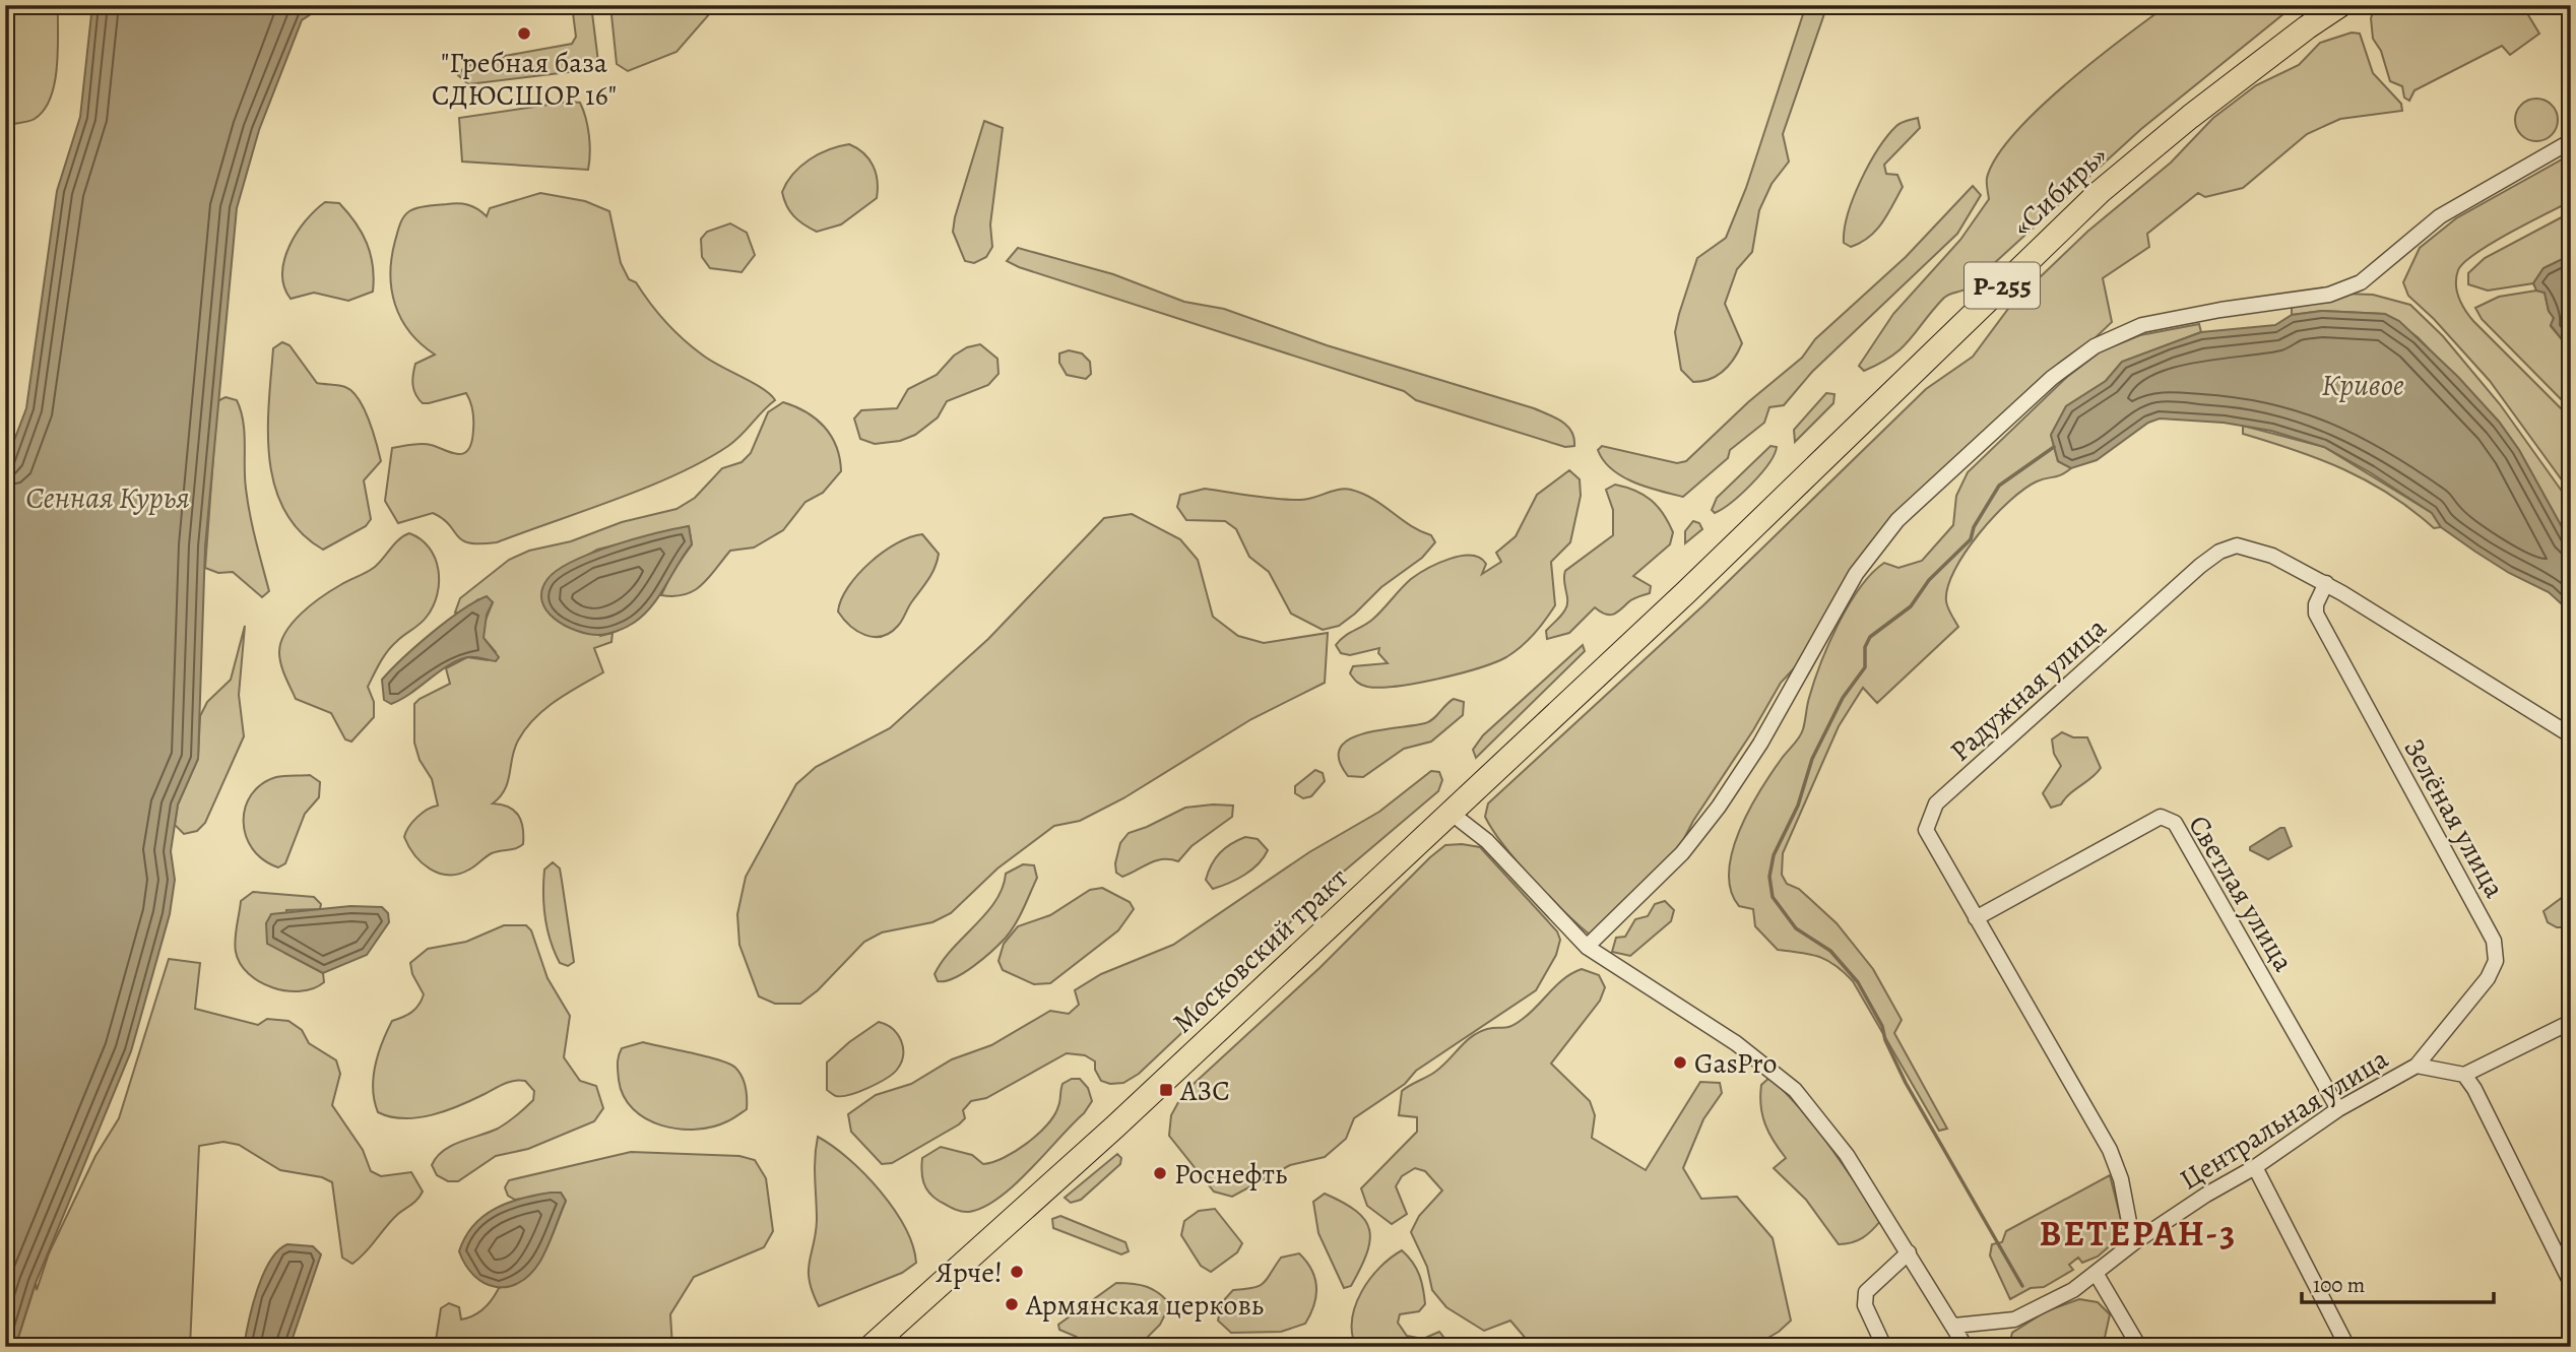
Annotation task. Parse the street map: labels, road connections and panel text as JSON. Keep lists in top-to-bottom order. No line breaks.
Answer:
{"streets":{"highway":["«Сибирь»","Р-255","Московский тракт"],"street":["Радужная улица","Зелёная улица","Светлая улица","Центральная улица"]},"crossings":[["«Сибирь»","Московский тракт"],["Радужная улица","Зелёная улица"],["Радужная улица","Светлая улица"],["Радужная улица","Центральная улица"],["Зелёная улица","Центральная улица"],["Светлая улица","Центральная улица"]],"districts":["ВЕТЕРАН-3"],"water":["Кривое","Сенная Курья"],"places":{"other":["\"Гребная база СДЮСШОР 16\"","GasPro","Роснефть","Ярче!","Армянская церковь"],"transit":["АЗС"]},"scale_bar":"100 m"}
